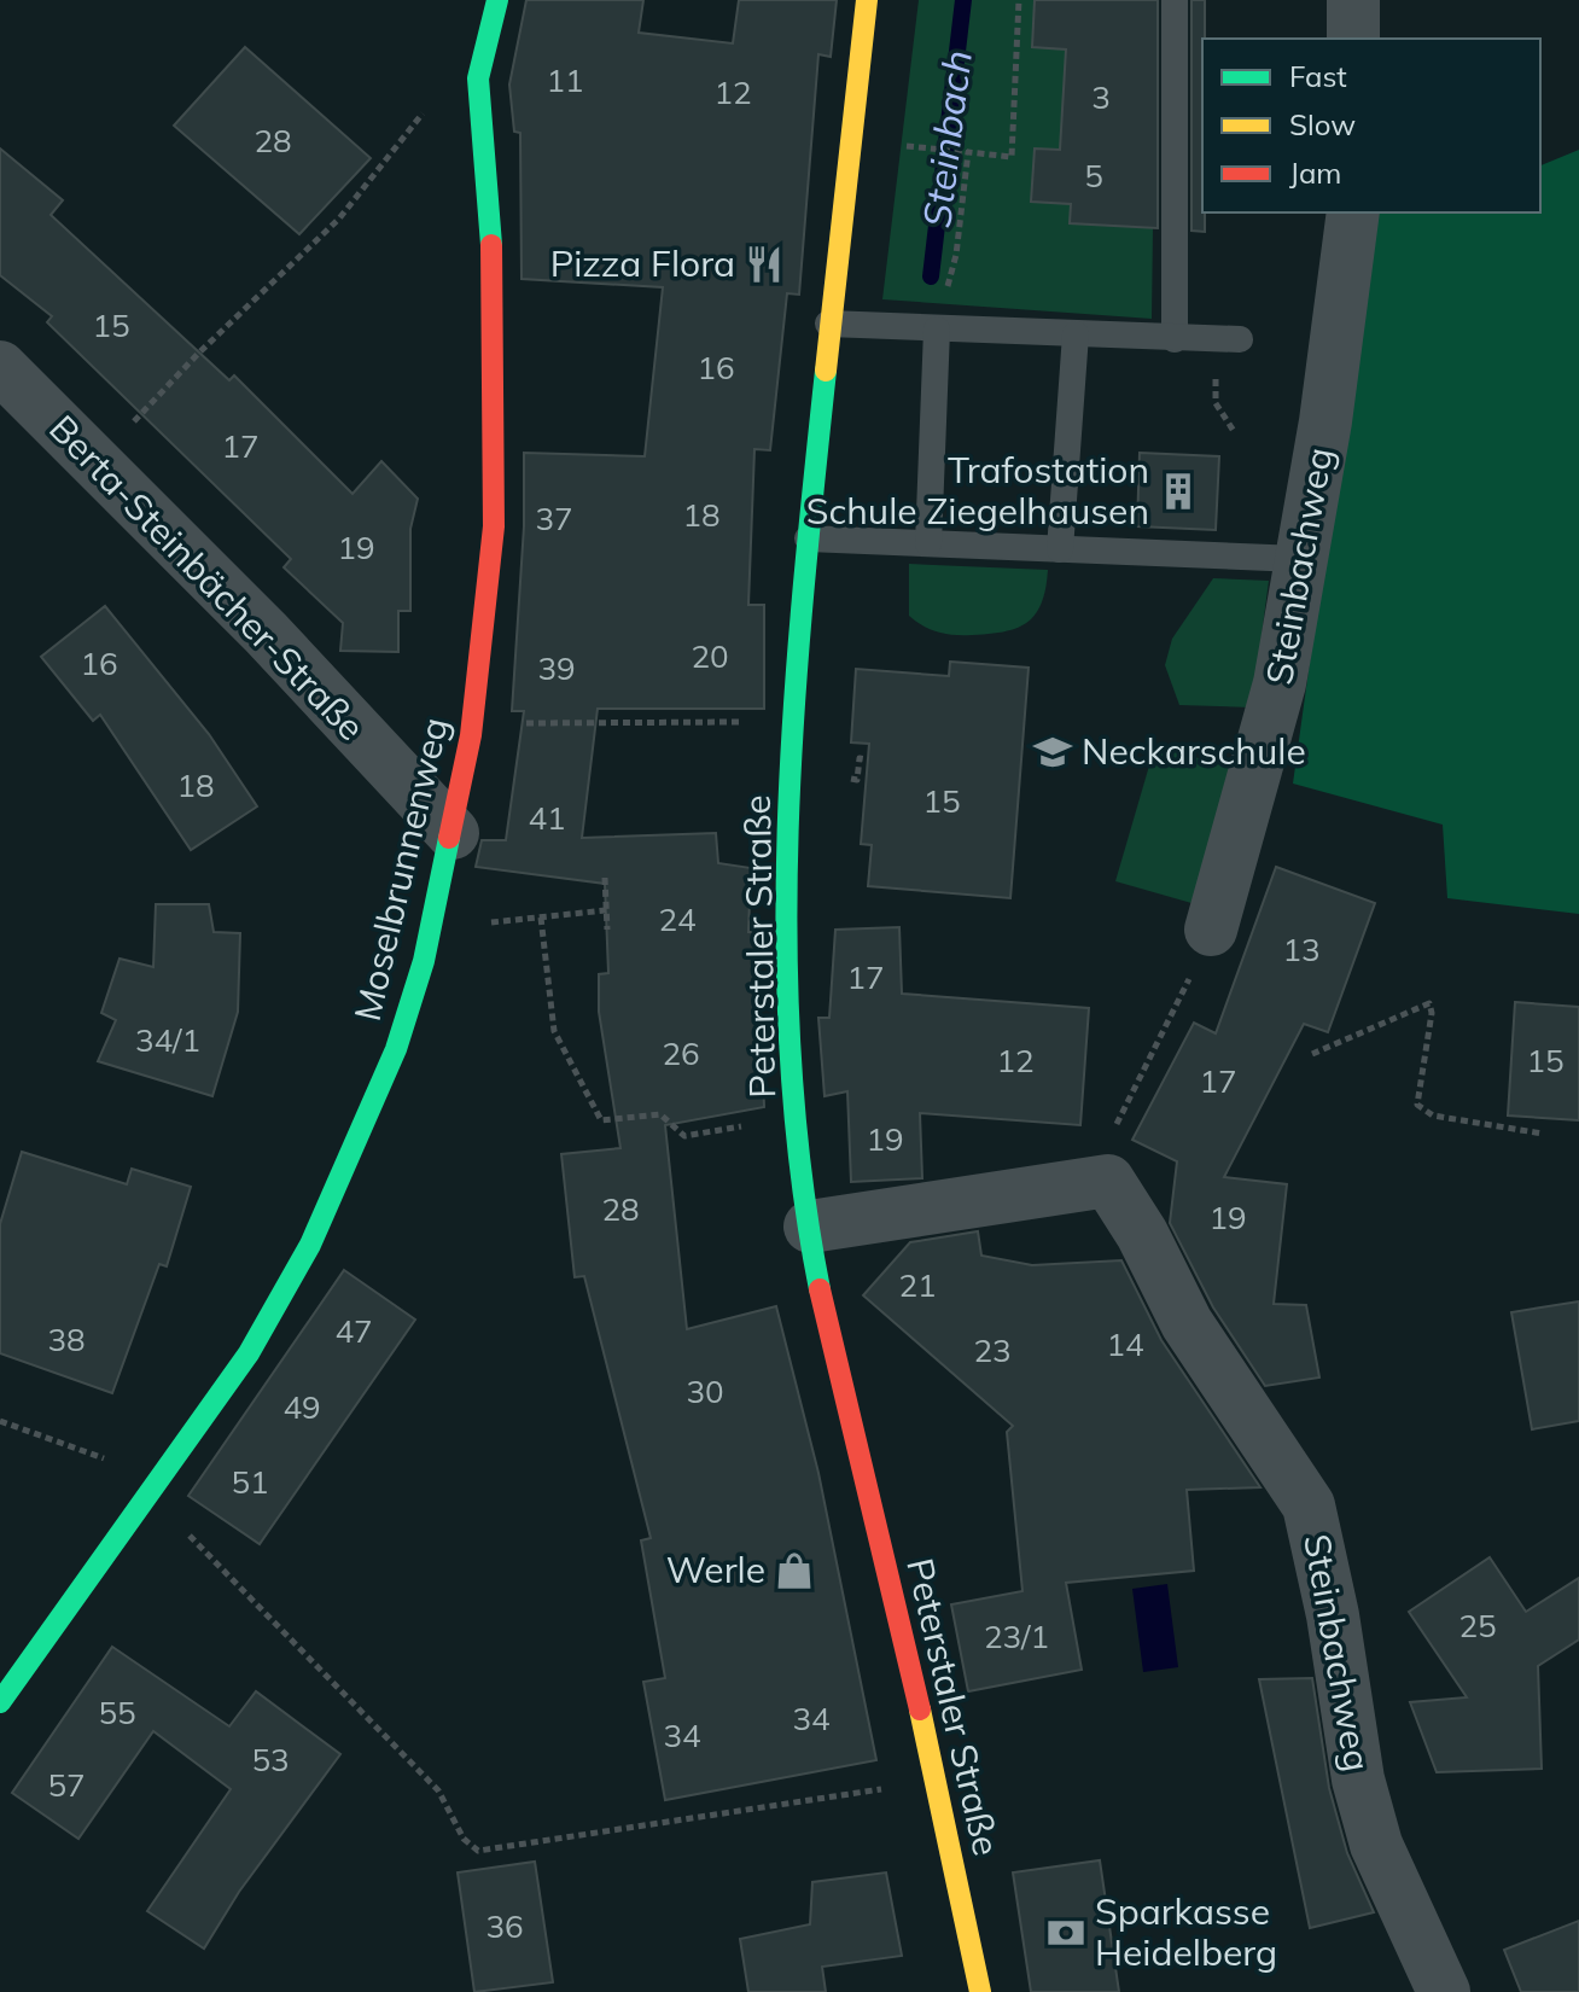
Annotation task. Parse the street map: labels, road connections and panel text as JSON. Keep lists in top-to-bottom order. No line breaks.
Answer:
{"streets":{"main road":["Moselbrunnenweg","Peterstaler Straße"],"street":["Steinbachweg","Berta-Steinbächer-Straße"]},"crossings":[["Berta-Steinbächer-Straße","Moselbrunnenweg"]],"water":["Steinbach"],"places":{"restaurant":["Pizza Flora"],"building":["Trafostation Schule Ziegelhausen"],"school or university":["Neckarschule"],"shop":["Werle"],"bank":["Sparkasse Heidelberg"]},"house_numbers":["11","12","3","28","5","15","16","17","18","37","19","20","16","39","18","15","41","24","13","17","34/1","26","12","15","17","19","28","19","21","47","38","14","23","30","49","51","25","23/1","55","34","34","53","57","36"],"legend":["Fast","Slow","Jam"]}
